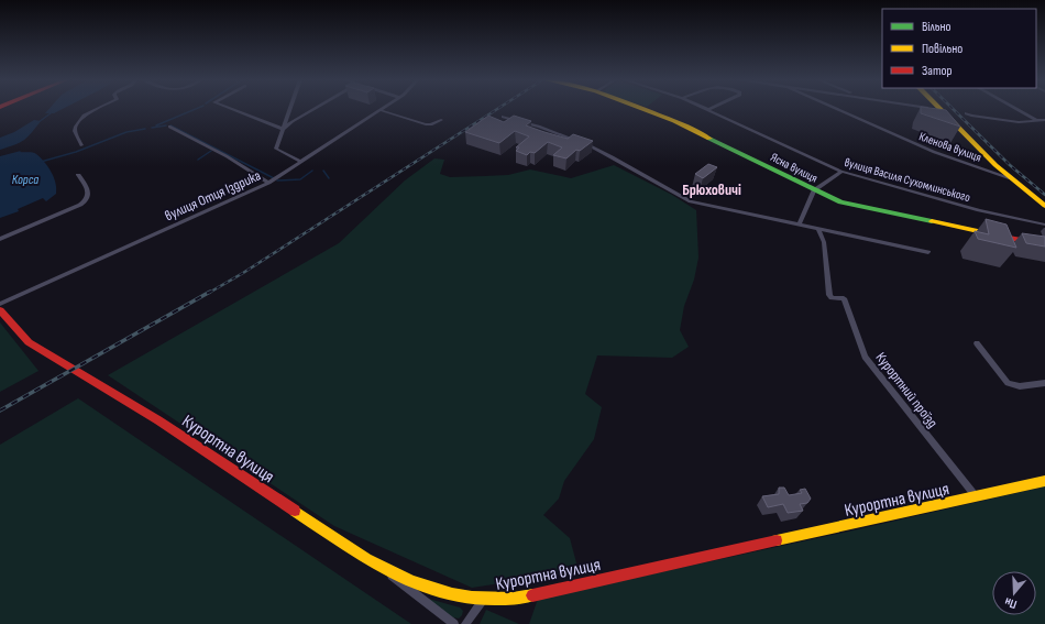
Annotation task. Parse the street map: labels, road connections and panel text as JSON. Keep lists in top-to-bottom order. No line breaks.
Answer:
{"streets":{"main road":["Ясна вулиця","Курортна вулиця"],"street":["Кленова вулиця","вулиця Василя Сухомлинського","вулиця Отця Іздрика","Курортний проїзд"]},"crossings":[["Курортний проїзд","Курортна вулиця"]],"districts":["Брюховичі"],"water":["Корса"],"legend":["Вільно","Повільно","Затор"],"north":"bottom"}
